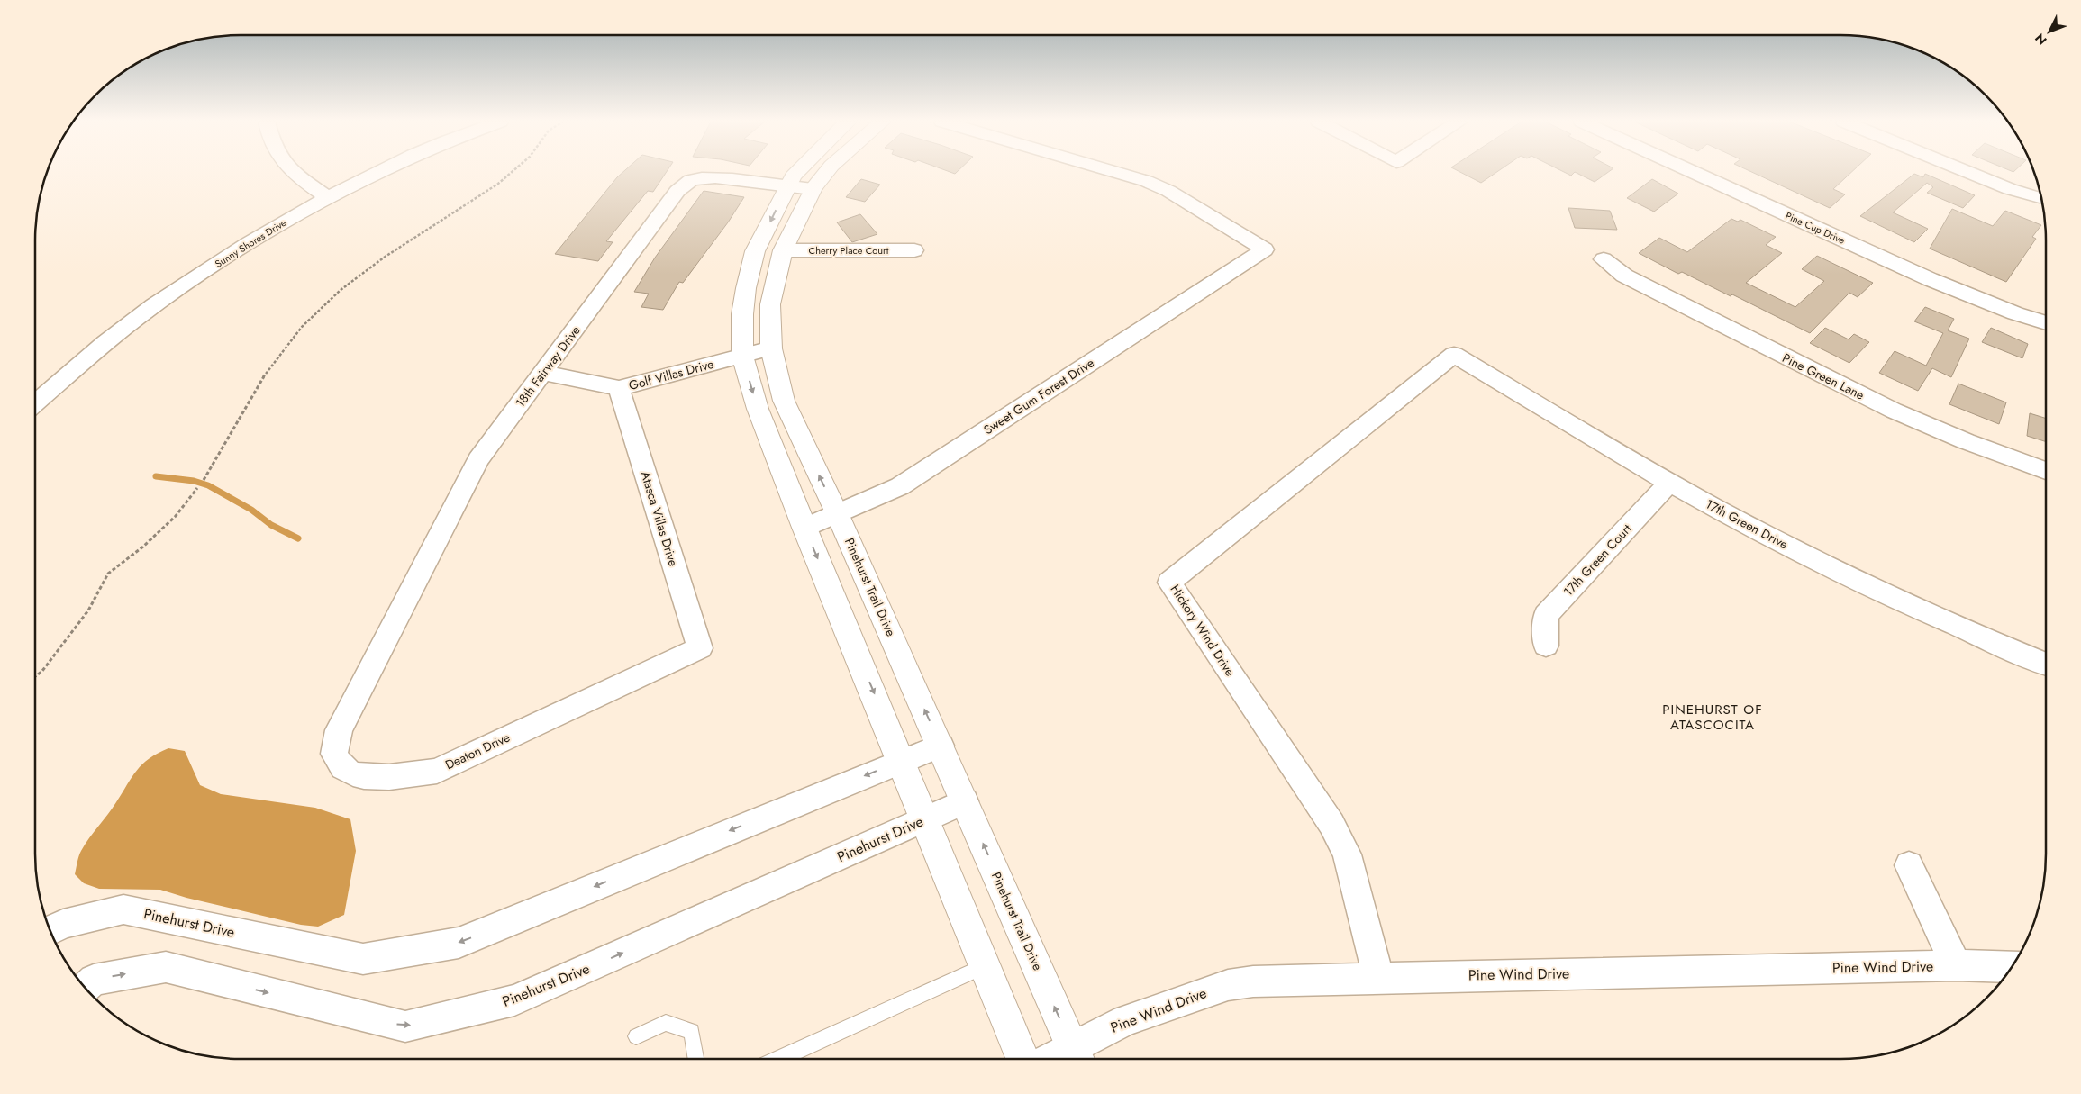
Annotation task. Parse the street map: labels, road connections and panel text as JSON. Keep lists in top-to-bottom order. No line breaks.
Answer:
{"streets":{"street":["Pine Cup Drive","Sunny Shores Drive","Cherry Place Court","18th Fairway Drive","Golf Villas Drive","Pine Green Lane","Sweet Gum Forest Drive","Atasca Villas Drive","17th Green Drive","17th Green Court","Pinehurst Trail Drive","Hickory Wind Drive","Deaton Drive","Pinehurst Drive","Pine Wind Drive"]},"crossings":[["Cherry Place Court","Pinehurst Trail Drive"],["18th Fairway Drive","Golf Villas Drive"],["18th Fairway Drive","Pinehurst Trail Drive"],["18th Fairway Drive","Deaton Drive"],["Golf Villas Drive","Atasca Villas Drive"],["Golf Villas Drive","Pinehurst Trail Drive"],["Sweet Gum Forest Drive","Pinehurst Trail Drive"],["Atasca Villas Drive","Deaton Drive"],["17th Green Drive","17th Green Court"],["17th Green Drive","Hickory Wind Drive"],["Pinehurst Trail Drive","Pinehurst Drive"],["Pinehurst Trail Drive","Pine Wind Drive"],["Hickory Wind Drive","Pine Wind Drive"]],"districts":["PINEHURST OF ATASCOCITA"],"north":"bottom left"}
